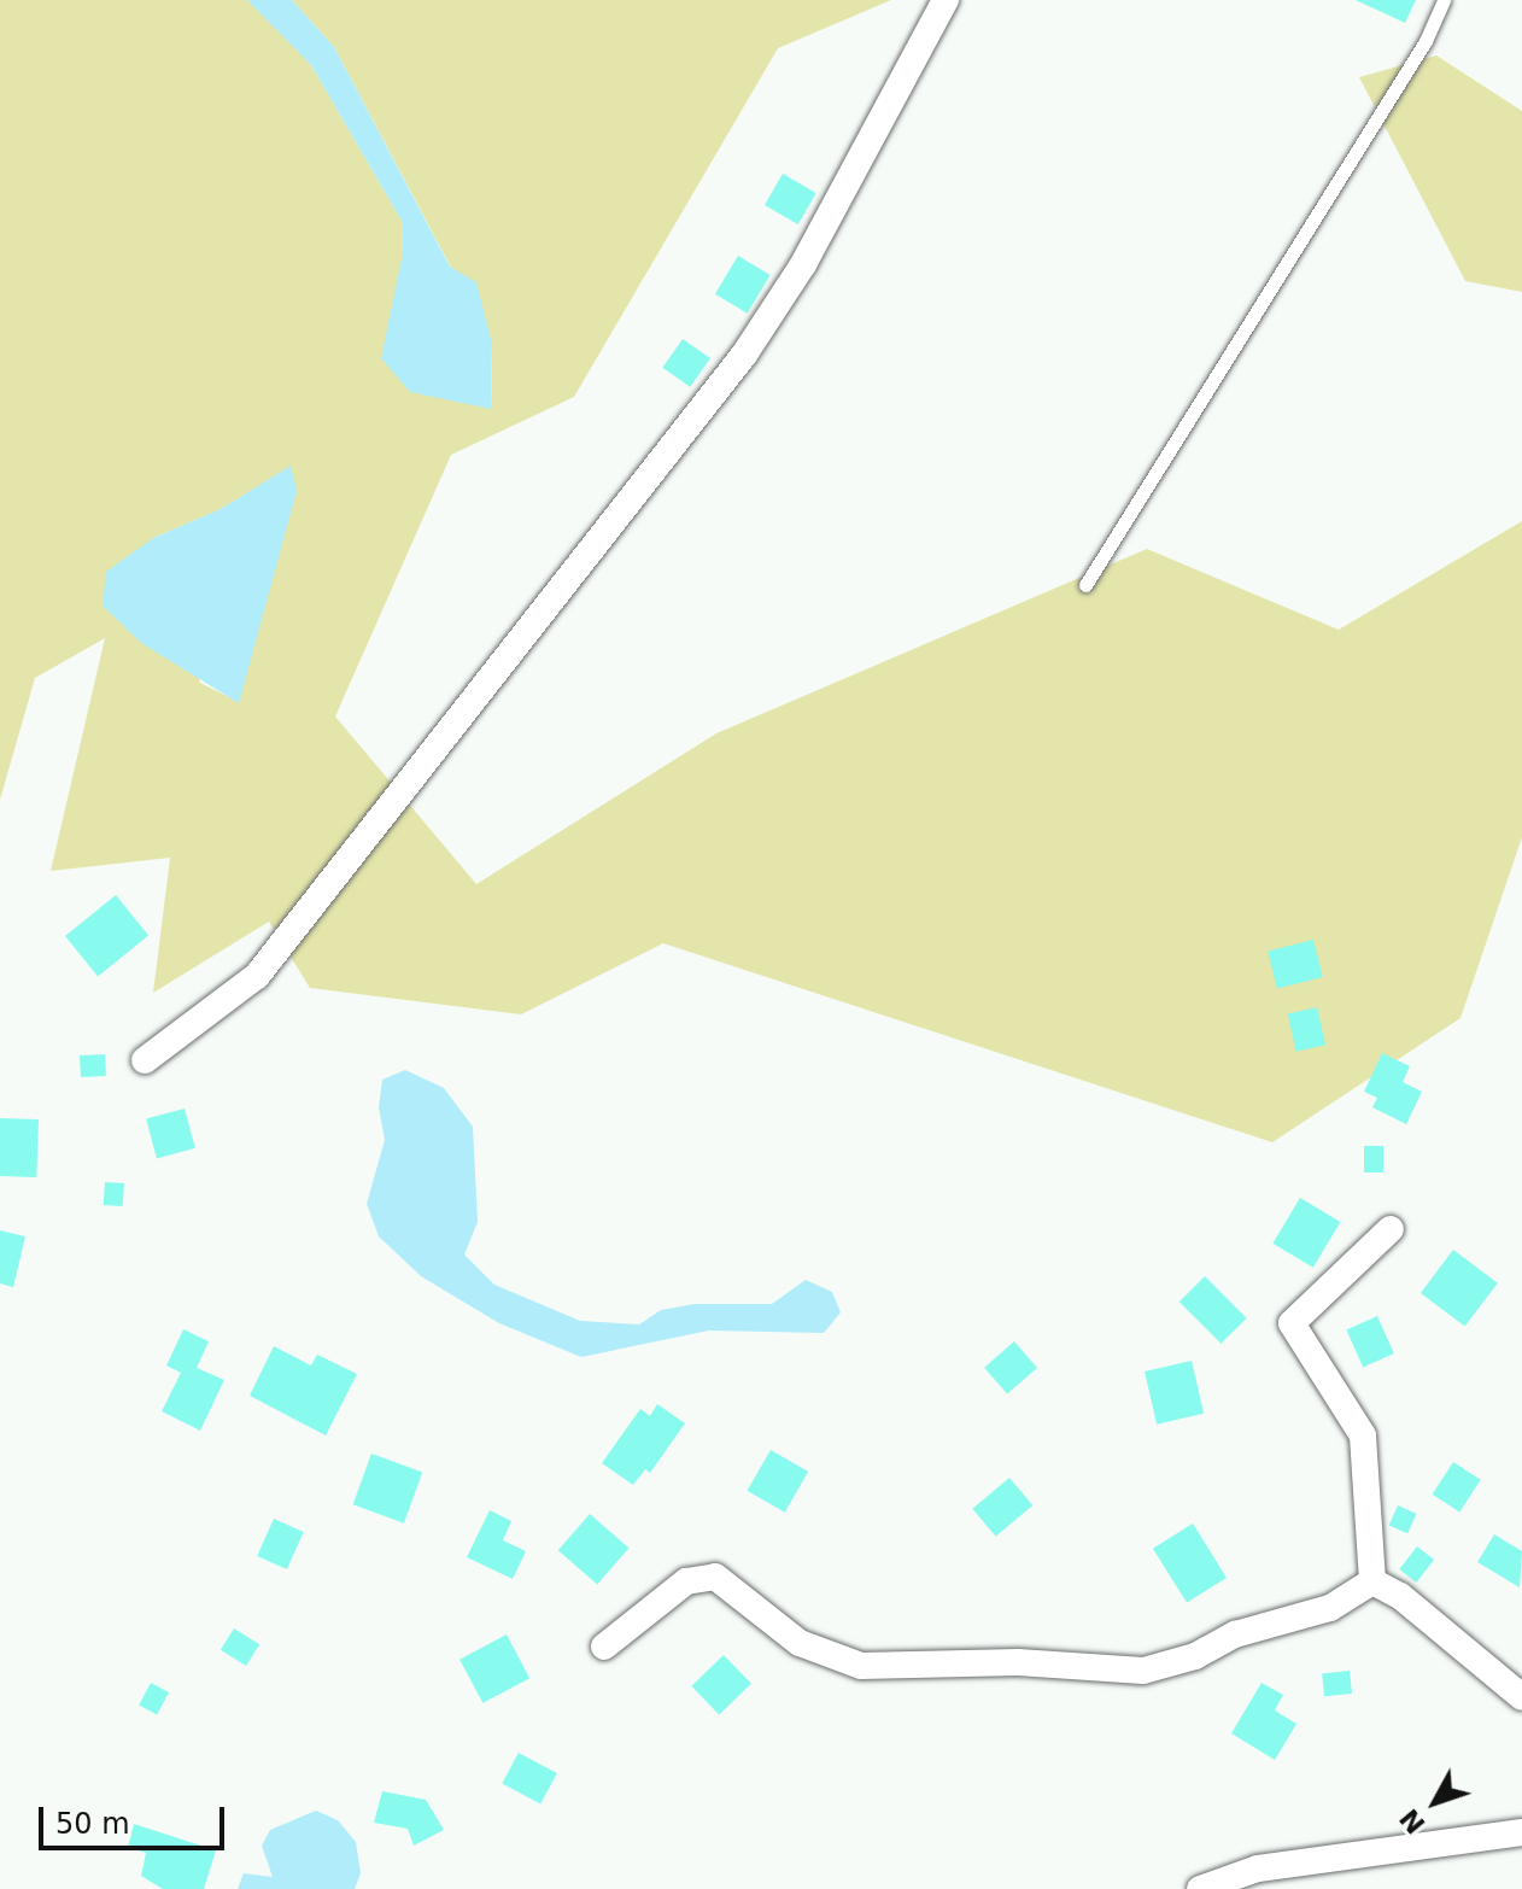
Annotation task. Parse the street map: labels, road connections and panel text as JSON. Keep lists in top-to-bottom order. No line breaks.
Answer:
{"scale_bar":"50 m","north":"bottom left"}
